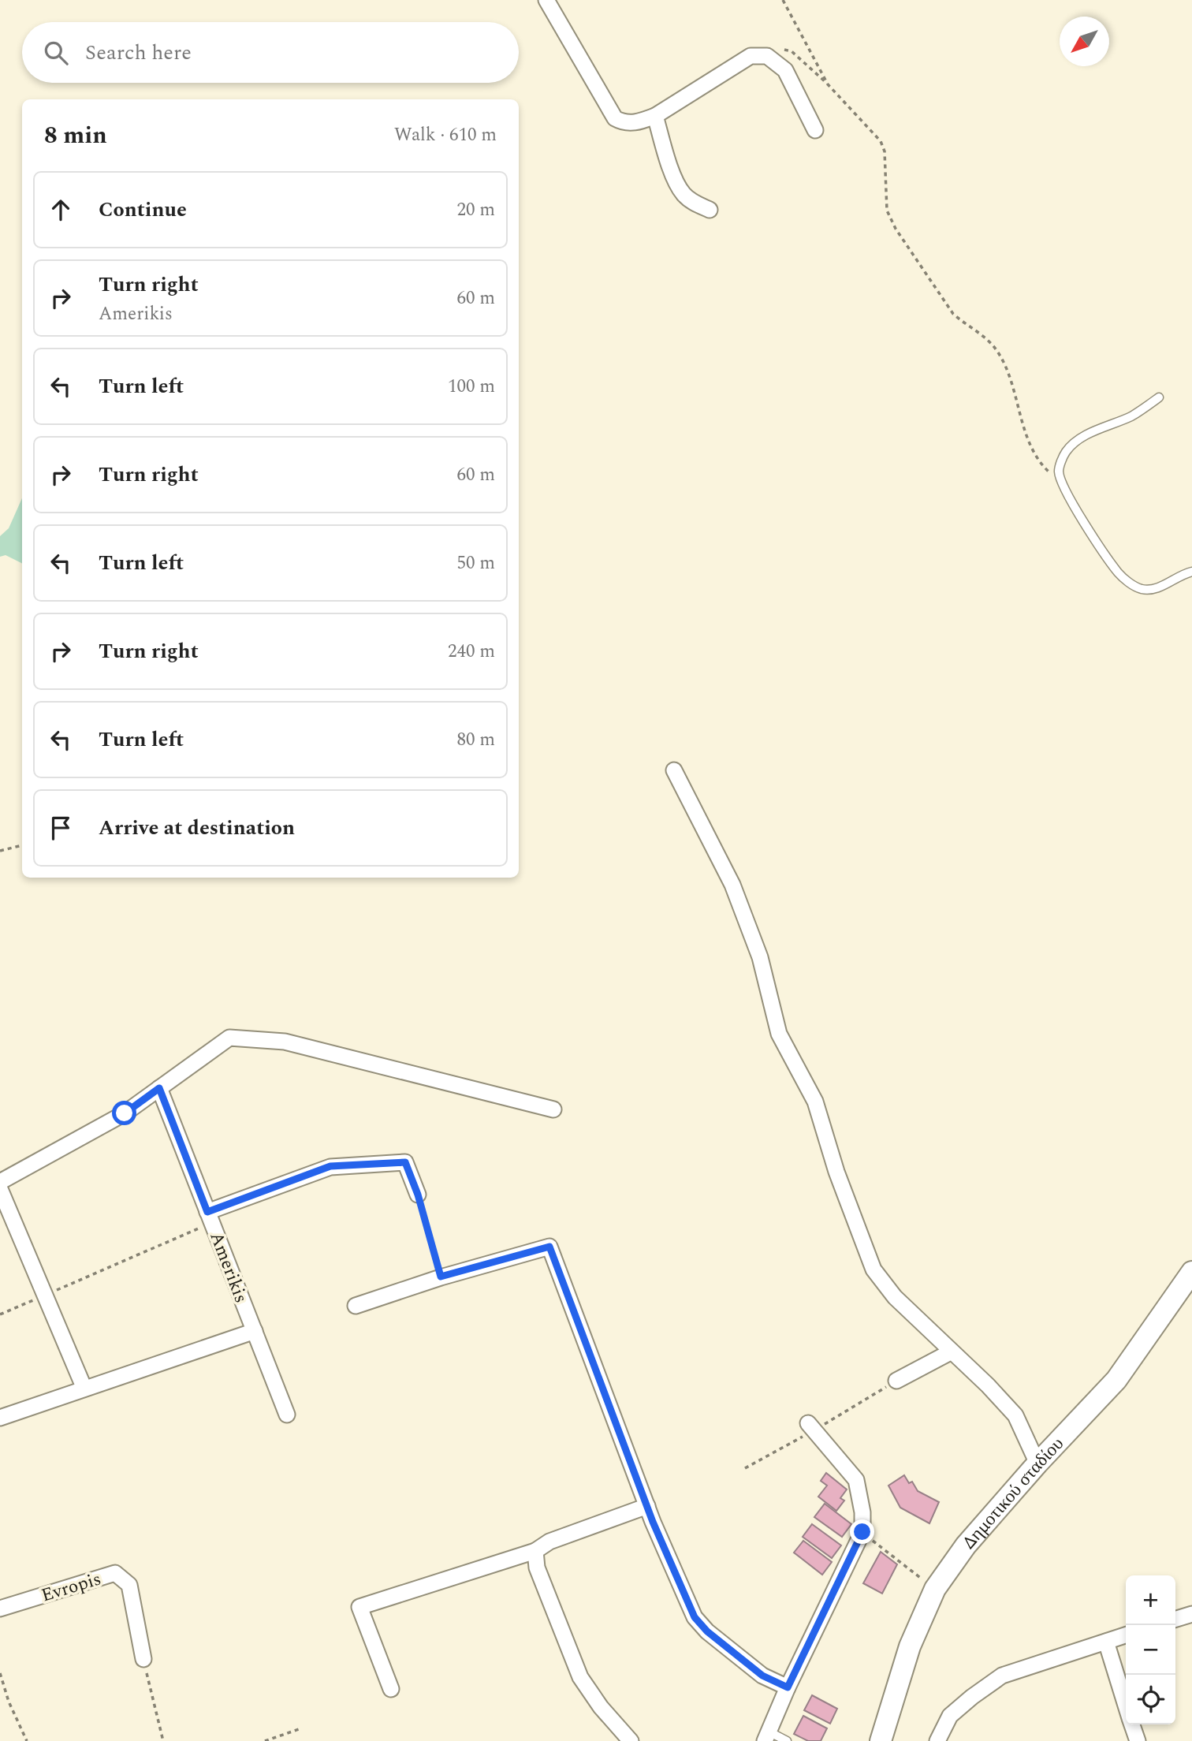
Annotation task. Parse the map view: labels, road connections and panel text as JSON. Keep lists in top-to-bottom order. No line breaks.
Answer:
{"streets":{"main road":["Δημοτικού σταδίου"],"street":["Amerikis","Evropis"]},"north":"bottom left","page":{"search":"Search here","heading":["8 min","Walk · 610 m"],"list":[["Continue","20 m"],["Turn right","Amerikis","60 m"],["Turn left","100 m"],["Turn right","60 m"],["Turn left","50 m"],["Turn right","240 m"],["Turn left","80 m"],"Arrive at destination"],"map_buttons":["+","−"]}}
